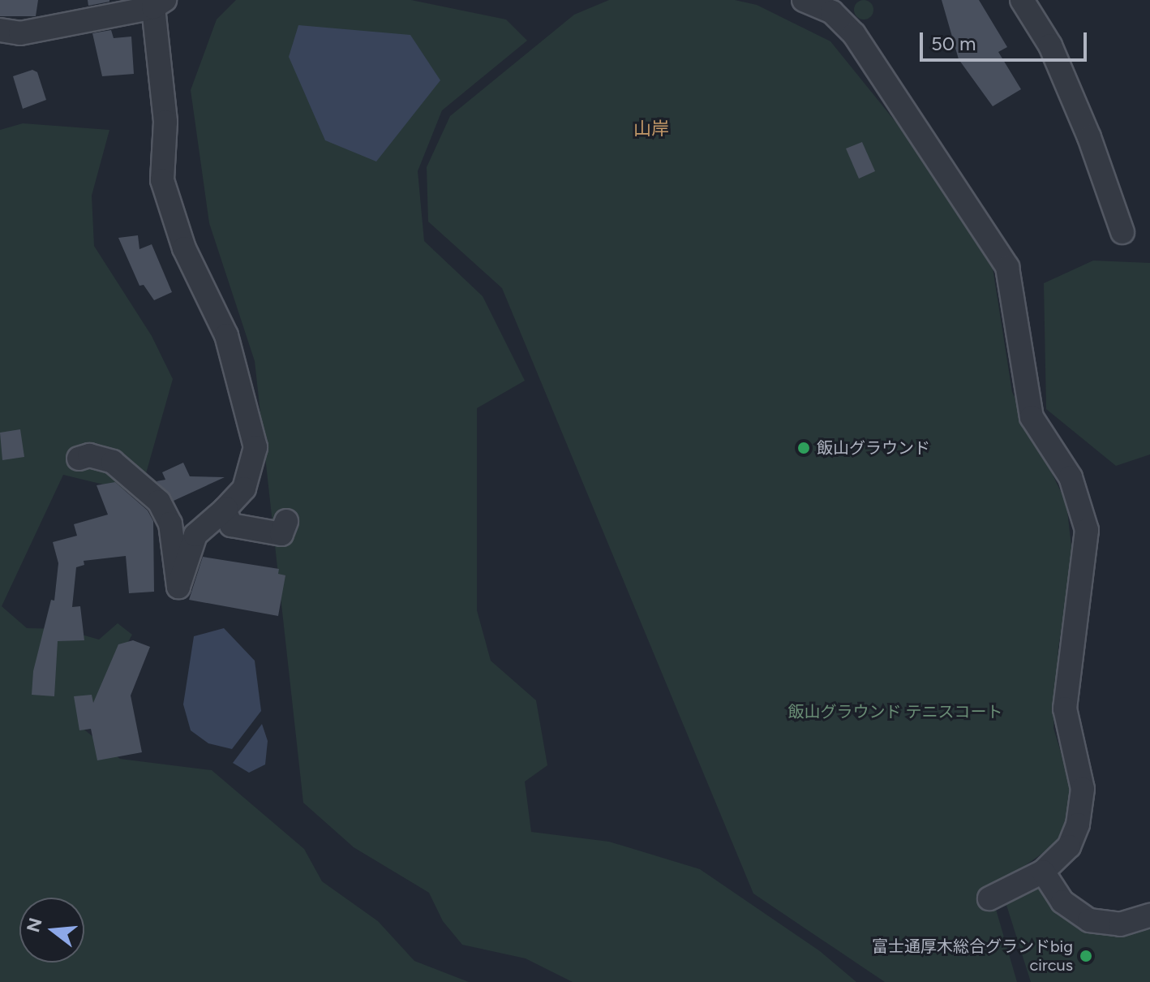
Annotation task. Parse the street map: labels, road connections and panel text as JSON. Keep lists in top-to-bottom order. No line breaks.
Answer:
{"districts":["山岸"],"parks":["飯山グラウンド テニスコート"],"places":["飯山グラウンド","富士通厚木総合グランドbig circus"],"scale_bar":"50 m","north":"left"}
